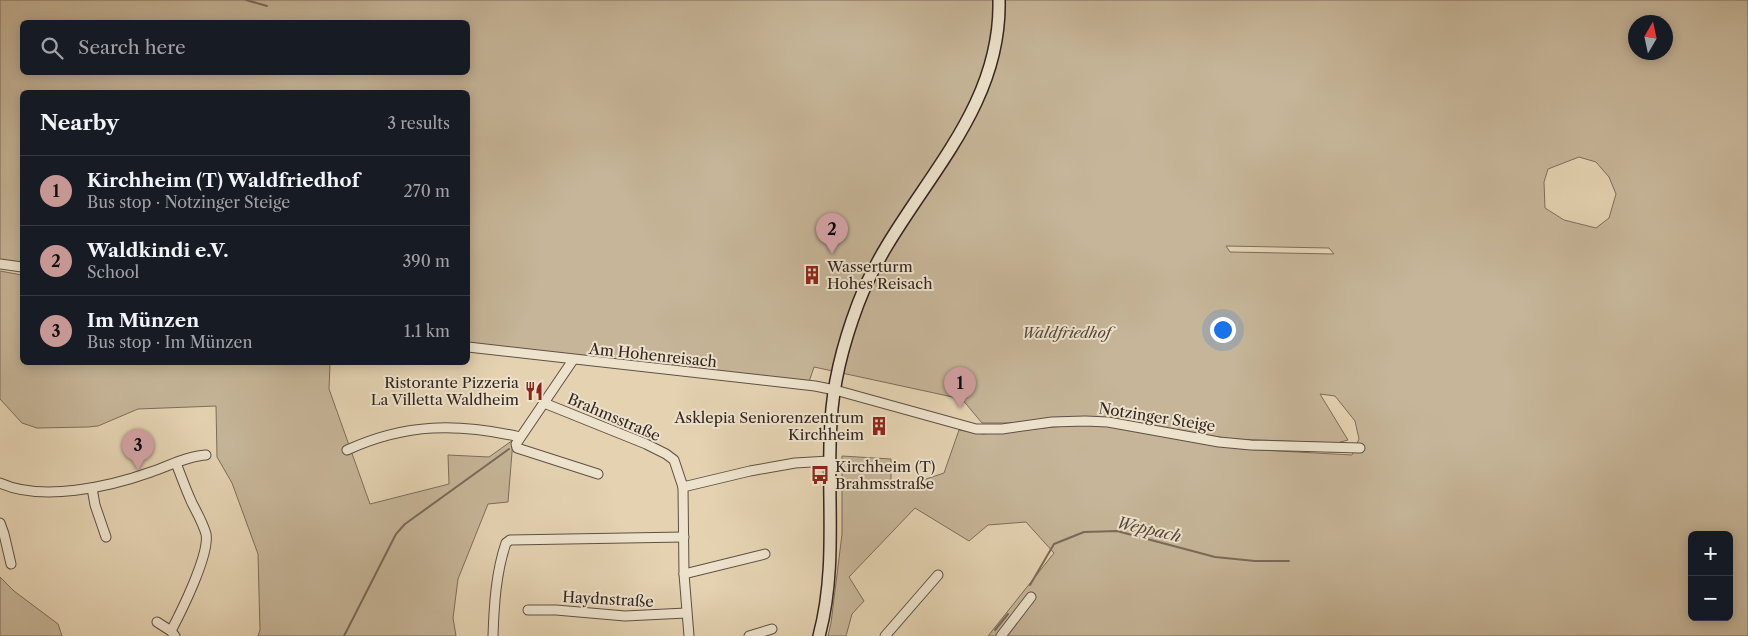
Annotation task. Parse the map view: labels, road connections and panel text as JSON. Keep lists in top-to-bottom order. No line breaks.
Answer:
{"streets":{"street":["Am Hohenreisach","Brahmsstraße","Notzinger Steige","Haydnstraße"]},"crossings":[["Am Hohenreisach","Notzinger Steige"],["Brahmsstraße","Haydnstraße"]],"water":["Weppach"],"parks":["Waldfriedhof"],"places":{"building":["Wasserturm Hohes Reisach","Asklepia Seniorenzentrum Kirchheim"],"restaurant":["Ristorante Pizzeria La Villetta Waldheim"],"bus stop":["Kirchheim (T) Brahmsstraße"]},"north":"top","page":{"search":"Search here","heading":["Nearby","3 results"],"list":[{"mark":"1","name":"Kirchheim (T) Waldfriedhof","note":"Bus stop · Notzinger Steige","value":"270 m"},{"mark":"2","name":"Waldkindi e.V.","note":"School","value":"390 m"},{"mark":"3","name":"Im Münzen","note":"Bus stop · Im Münzen","value":"1.1 km"}],"pins":["2","1","3"],"map_buttons":["+","−"]}}
